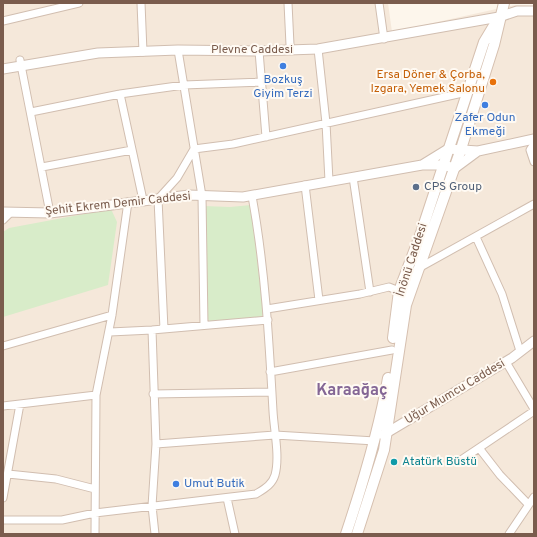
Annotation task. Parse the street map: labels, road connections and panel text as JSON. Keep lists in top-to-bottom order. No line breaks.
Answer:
{"streets":{"main road":["İnönü Caddesi"],"street":["Plevne Caddesi","Şehit Ekrem Demir Caddesi","Uğur Mumcu Caddesi"]},"crossings":[["Plevne Caddesi","İnönü Caddesi"],["İnönü Caddesi","Uğur Mumcu Caddesi"]],"districts":["Karaağaç"],"places":["Bozkuş Giyim Terzi","Ersa Döner & Çorba, Izgara, Yemek Salonu","Zafer Odun Ekmeği","CPS Group","Atatürk Büstü","Umut Butik"]}
